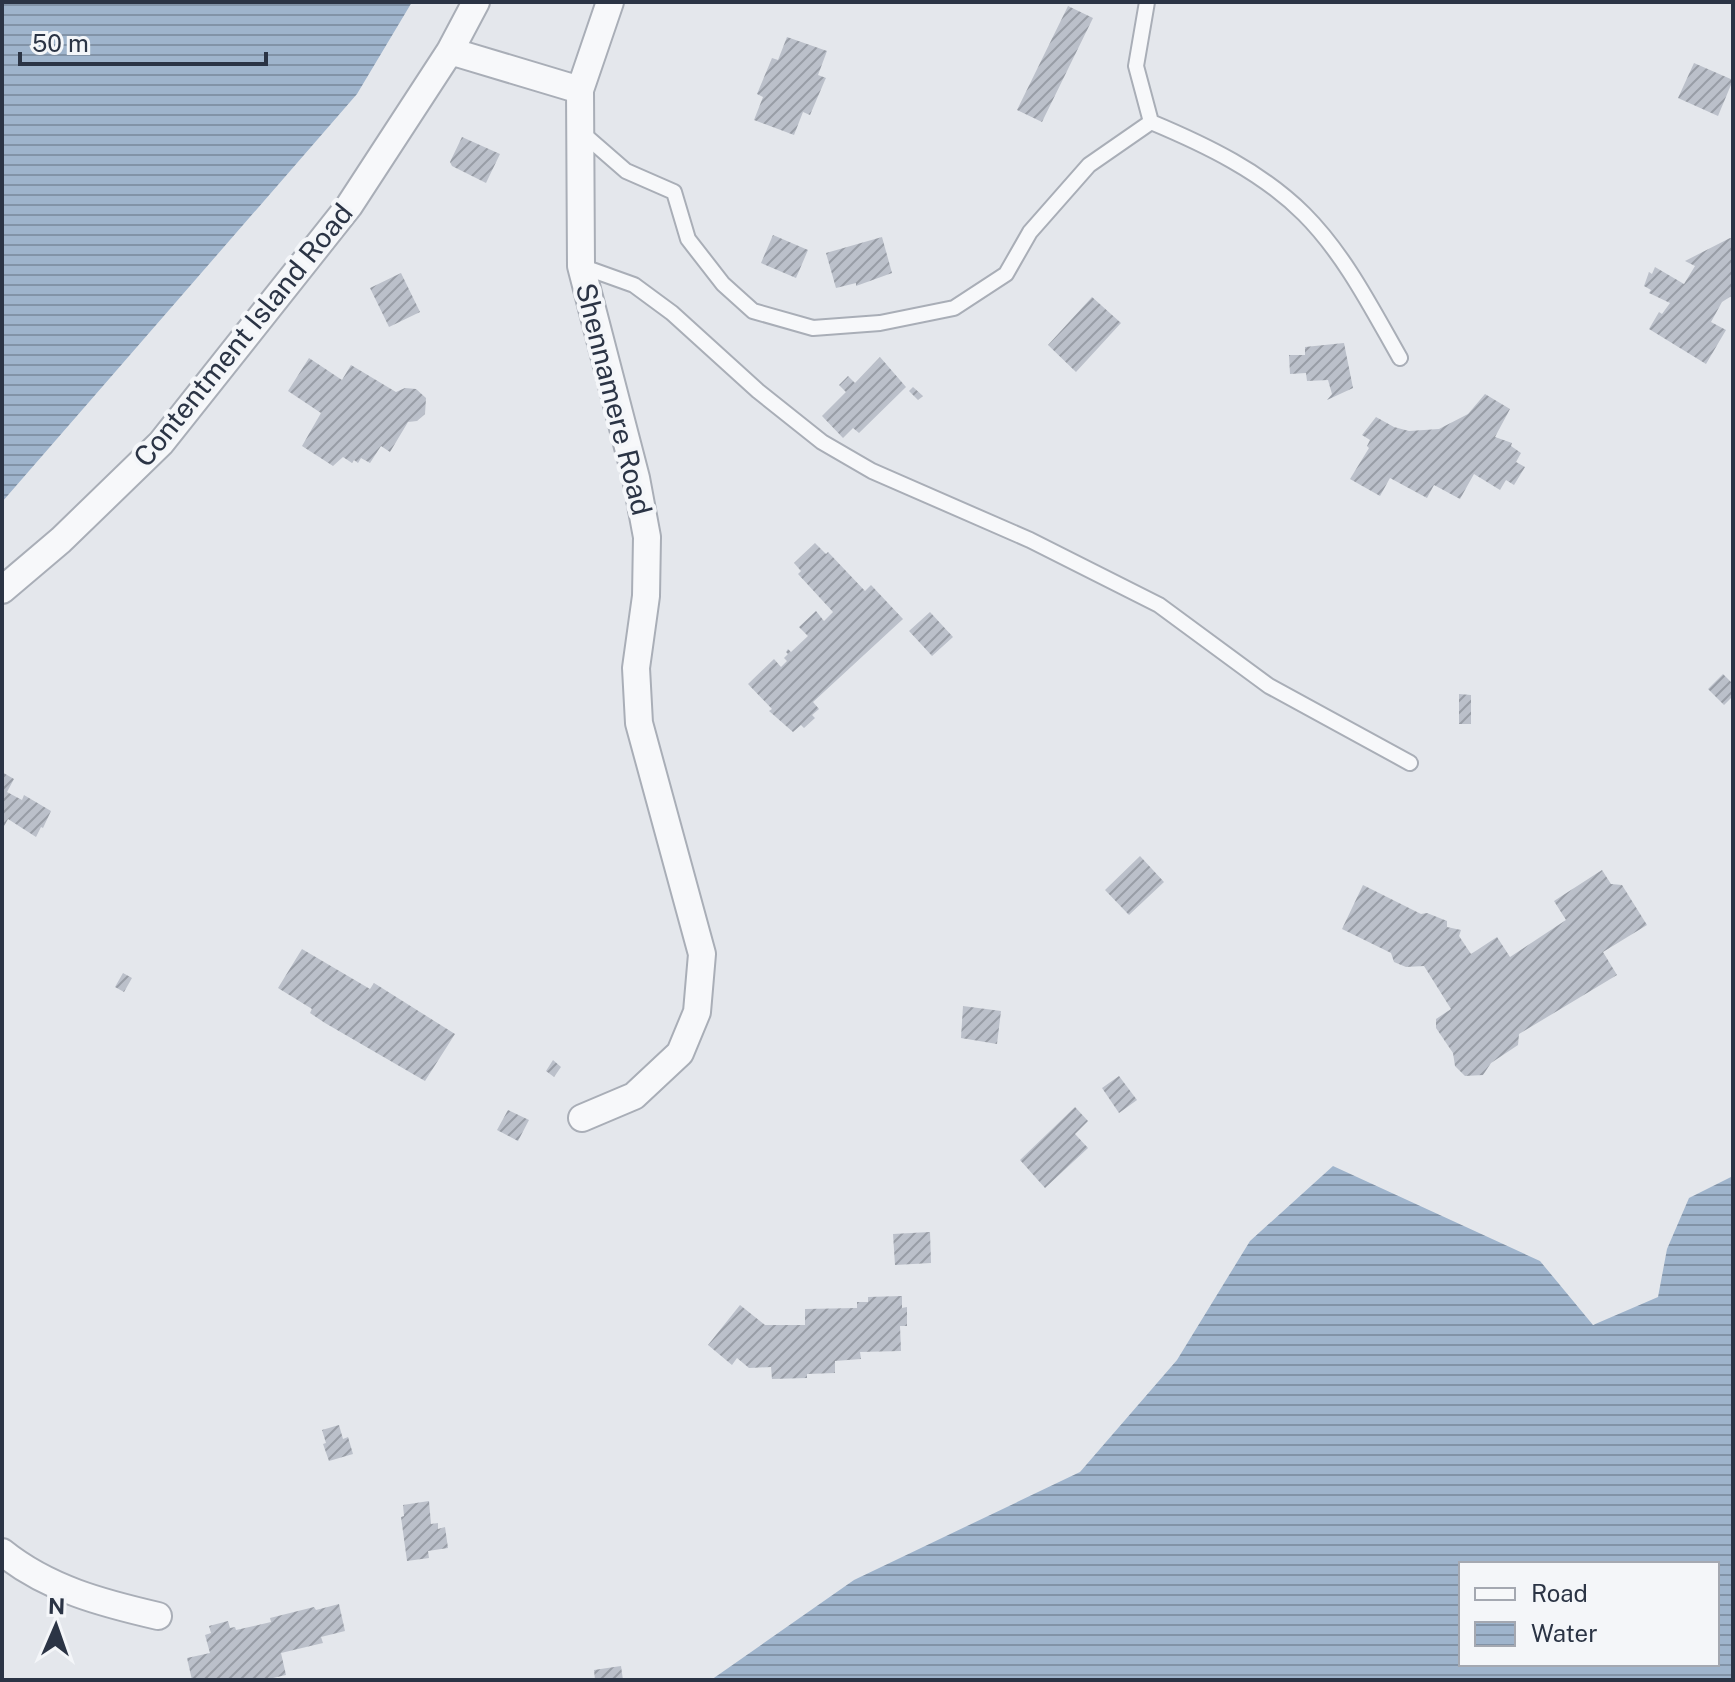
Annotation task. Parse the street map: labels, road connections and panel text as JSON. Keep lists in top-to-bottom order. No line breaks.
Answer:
{"streets":{"street":["Contentment Island Road","Shennamere Road"]},"legend":["Road","Water"],"scale_bar":"50 m","north":"top"}
